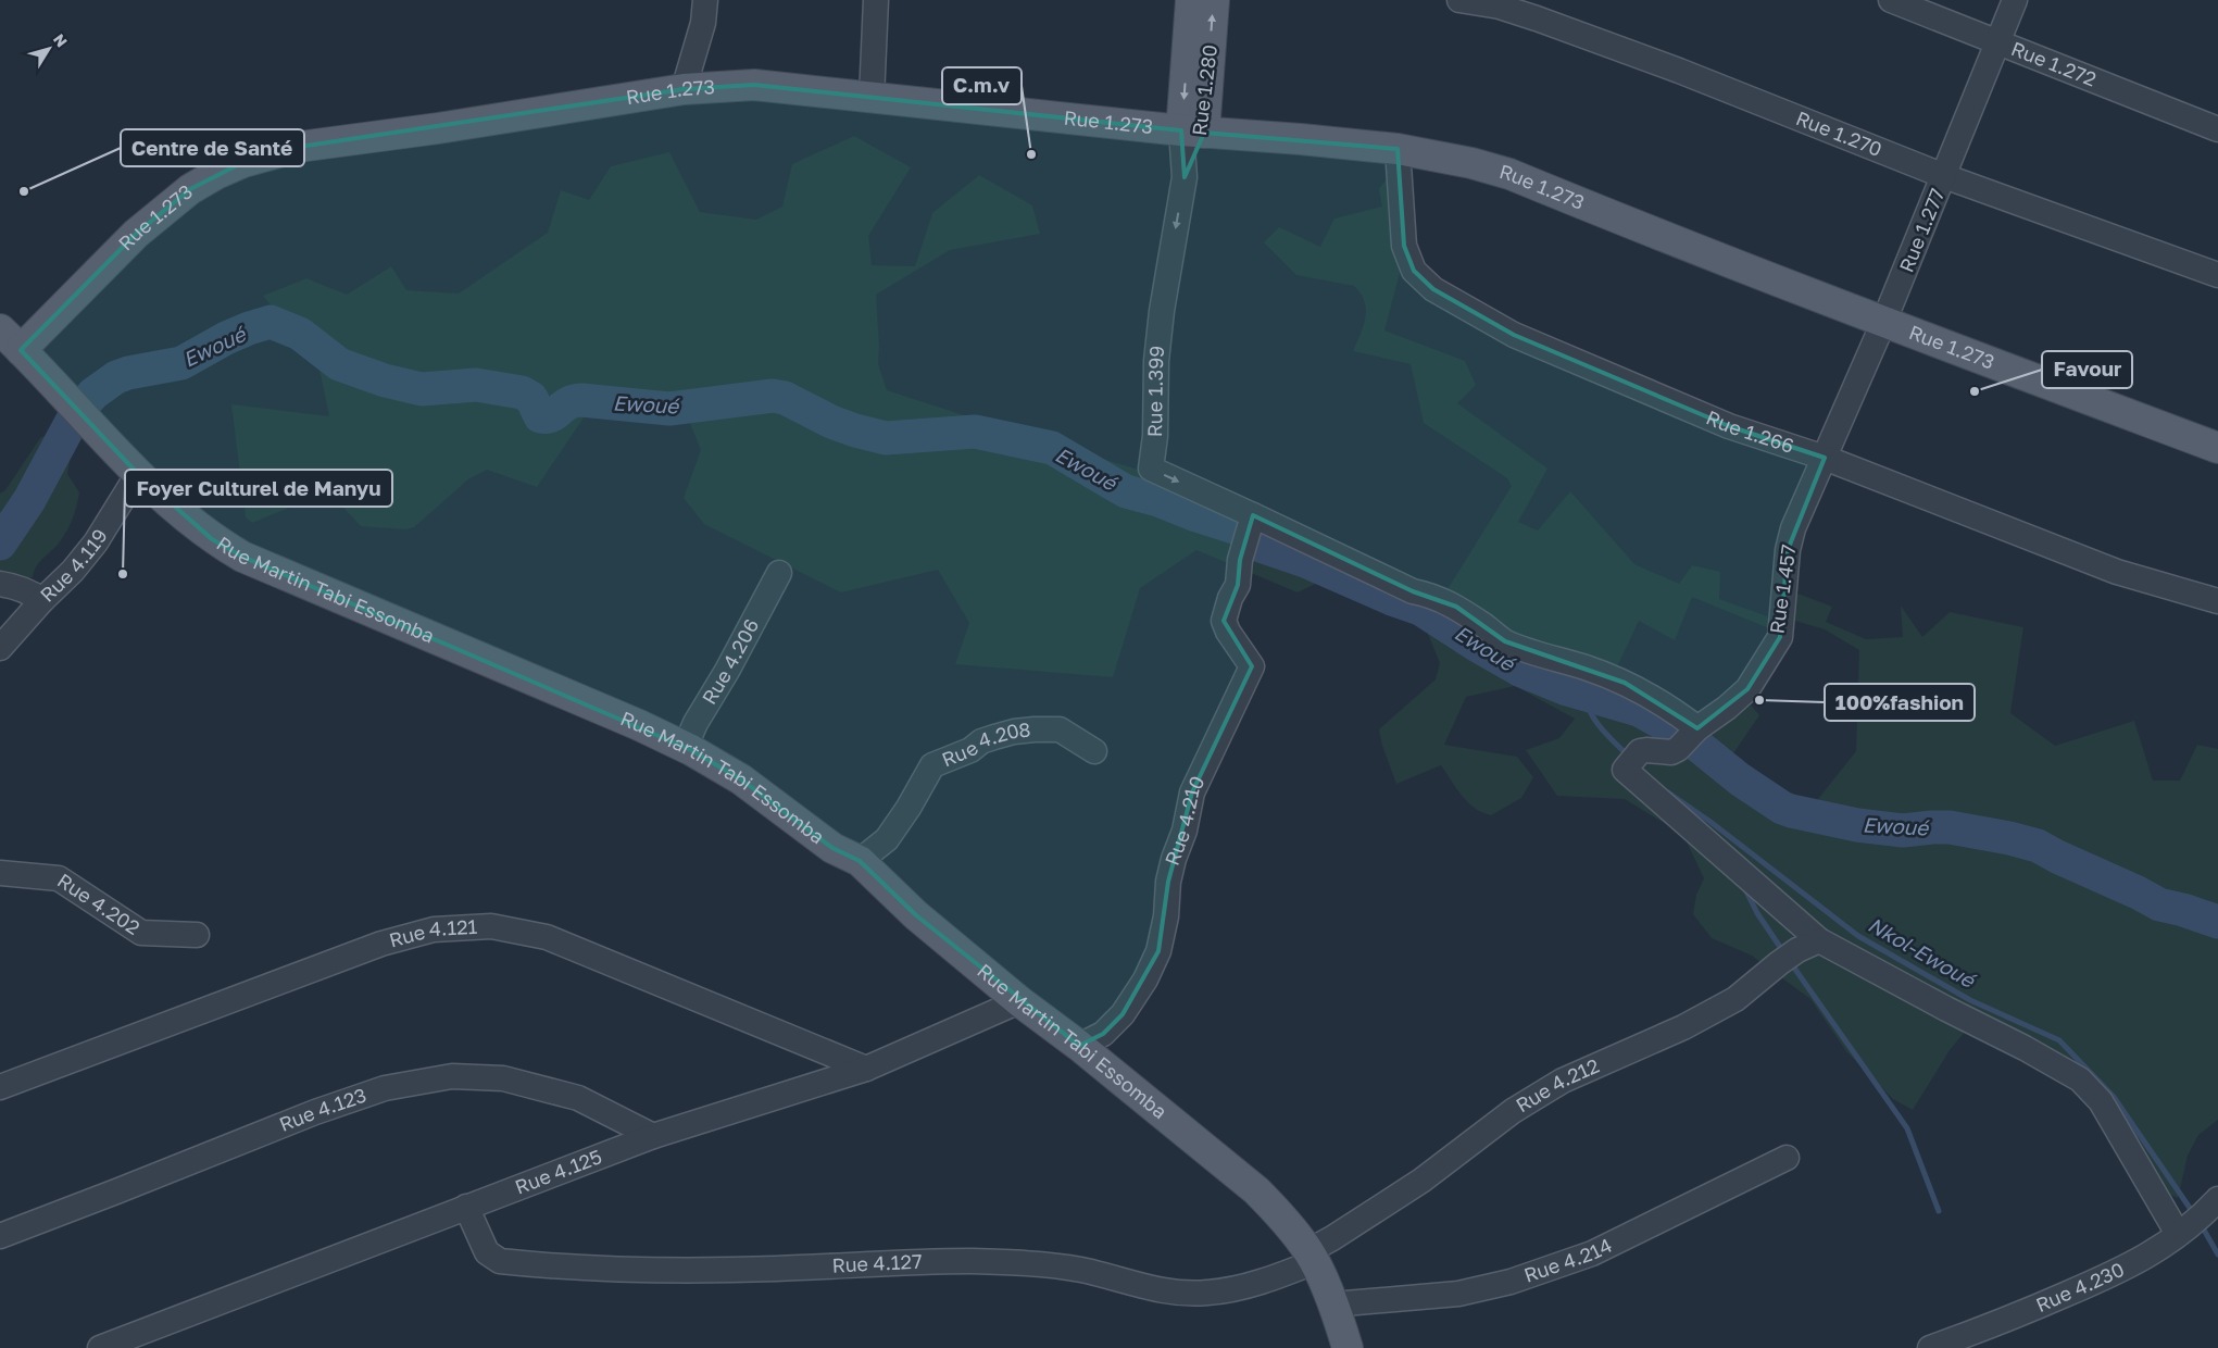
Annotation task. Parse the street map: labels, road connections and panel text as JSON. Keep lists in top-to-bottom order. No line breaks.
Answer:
{"streets":{"main road":["Rue 1.280","Rue 1.273","Rue Martin Tabi Essomba"],"street":["Rue 1.272","Rue 1.270","Rue 1.277","Rue 1.399","Rue 1.266","Rue 4.119","Rue 1.457","Rue 4.206","Rue 4.208","Rue 4.210","Rue 4.202","Rue 4.121","Rue 4.212","Rue 4.123","Rue 4.125","Rue 4.214","Rue 4.127","Rue 4.230"]},"crossings":[["Rue 1.272","Rue 1.277"],["Rue 1.280","Rue 1.273"],["Rue 1.280","Rue 1.399"],["Rue 1.273","Rue 1.277"],["Rue 1.273","Rue 1.266"],["Rue 1.273","Rue Martin Tabi Essomba"],["Rue 1.270","Rue 1.277"],["Rue 1.277","Rue 1.266"],["Rue 1.277","Rue 1.457"],["Rue 1.399","Rue 4.210"],["Rue 1.266","Rue 1.457"],["Rue 4.119","Rue Martin Tabi Essomba"],["Rue Martin Tabi Essomba","Rue 4.206"],["Rue Martin Tabi Essomba","Rue 4.208"],["Rue Martin Tabi Essomba","Rue 4.210"],["Rue Martin Tabi Essomba","Rue 4.212"],["Rue Martin Tabi Essomba","Rue 4.125"],["Rue Martin Tabi Essomba","Rue 4.214"],["Rue Martin Tabi Essomba","Rue 4.127"],["Rue 1.457","Rue 4.212"],["Rue 4.121","Rue 4.125"],["Rue 4.212","Rue 4.127"],["Rue 4.123","Rue 4.125"],["Rue 4.125","Rue 4.127"]],"one_way":["Rue 1.399"],"water":["Ewoué","Nkol-Ewoué"],"places":["C.m.v","Centre de Santé","Favour","Foyer Culturel de Manyu","100%fashion"],"north":"top right"}
